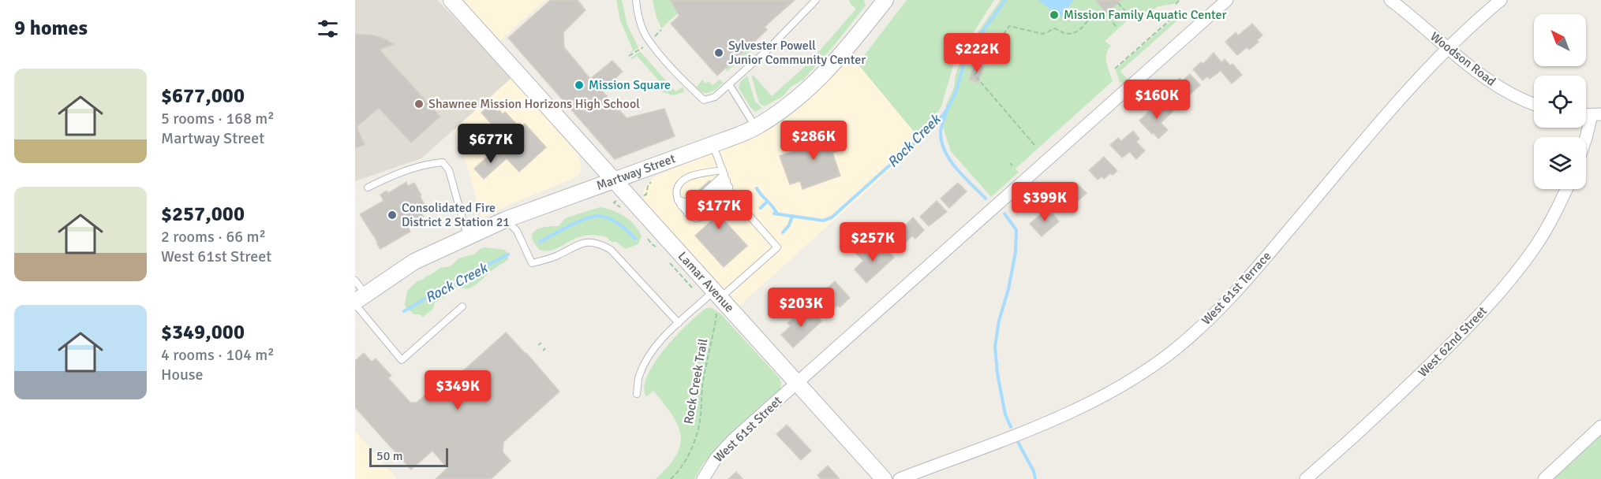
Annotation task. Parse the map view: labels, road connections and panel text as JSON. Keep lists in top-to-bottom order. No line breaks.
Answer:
{"streets":{"street":["Woodson Road","Martway Street","Lamar Avenue","West 61st Terrace","West 62nd Street","West 61st Street"],"path":["Rock Creek Trail"]},"crossings":[["Woodson Road","West 61st Terrace"],["Martway Street","Lamar Avenue"],["Lamar Avenue","Rock Creek Trail"],["Lamar Avenue","West 61st Street"]],"water":["Rock Creek"],"places":["Mission Family Aquatic Center","Sylvester Powell Junior Community Center","Mission Square","Shawnee Mission Horizons High School","Consolidated Fire District 2 Station 21"],"scale_bar":"50 m","north":"top left","page":{"heading":"9 homes","price":["$222K","$160K","$286K","$677K","$399K","$177K","$257K","$203K","$349K"],"list":[{"name":"$677,000","note":"5 rooms · 168 m² · Martway Street"},{"name":"$257,000","note":"2 rooms · 66 m² · West 61st Street"},{"name":"$349,000","note":"4 rooms · 104 m² · House"}],"scale":"50 m"}}
